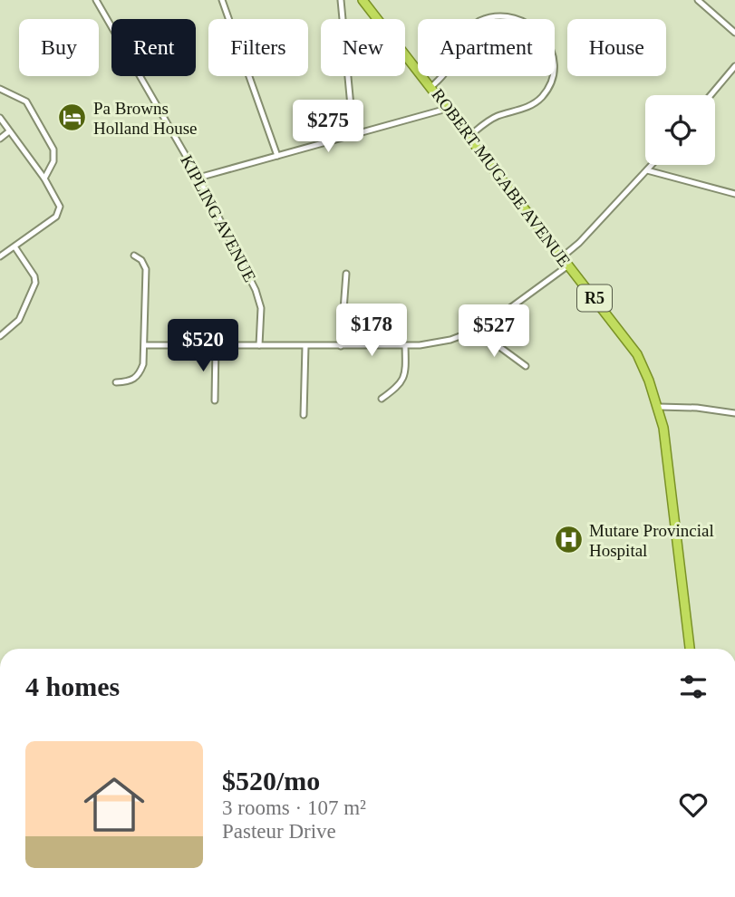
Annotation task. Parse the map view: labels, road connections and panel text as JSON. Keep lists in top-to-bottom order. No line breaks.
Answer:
{"streets":{"highway":["ROBERT MUGABE AVENUE","R5"],"street":["KIPLING AVENUE"]},"places":{"hotel":["Pa Browns Holland House"],"hospital":["Mutare Provincial Hospital"]},"page":{"chip":["Buy","Rent","Filters","New","Apartment","House"],"price":["$275","$178","$527","$520"],"heading":"4 homes","list":[{"name":"$520/mo","note":"3 rooms · 107 m² · Pasteur Drive"}]}}
